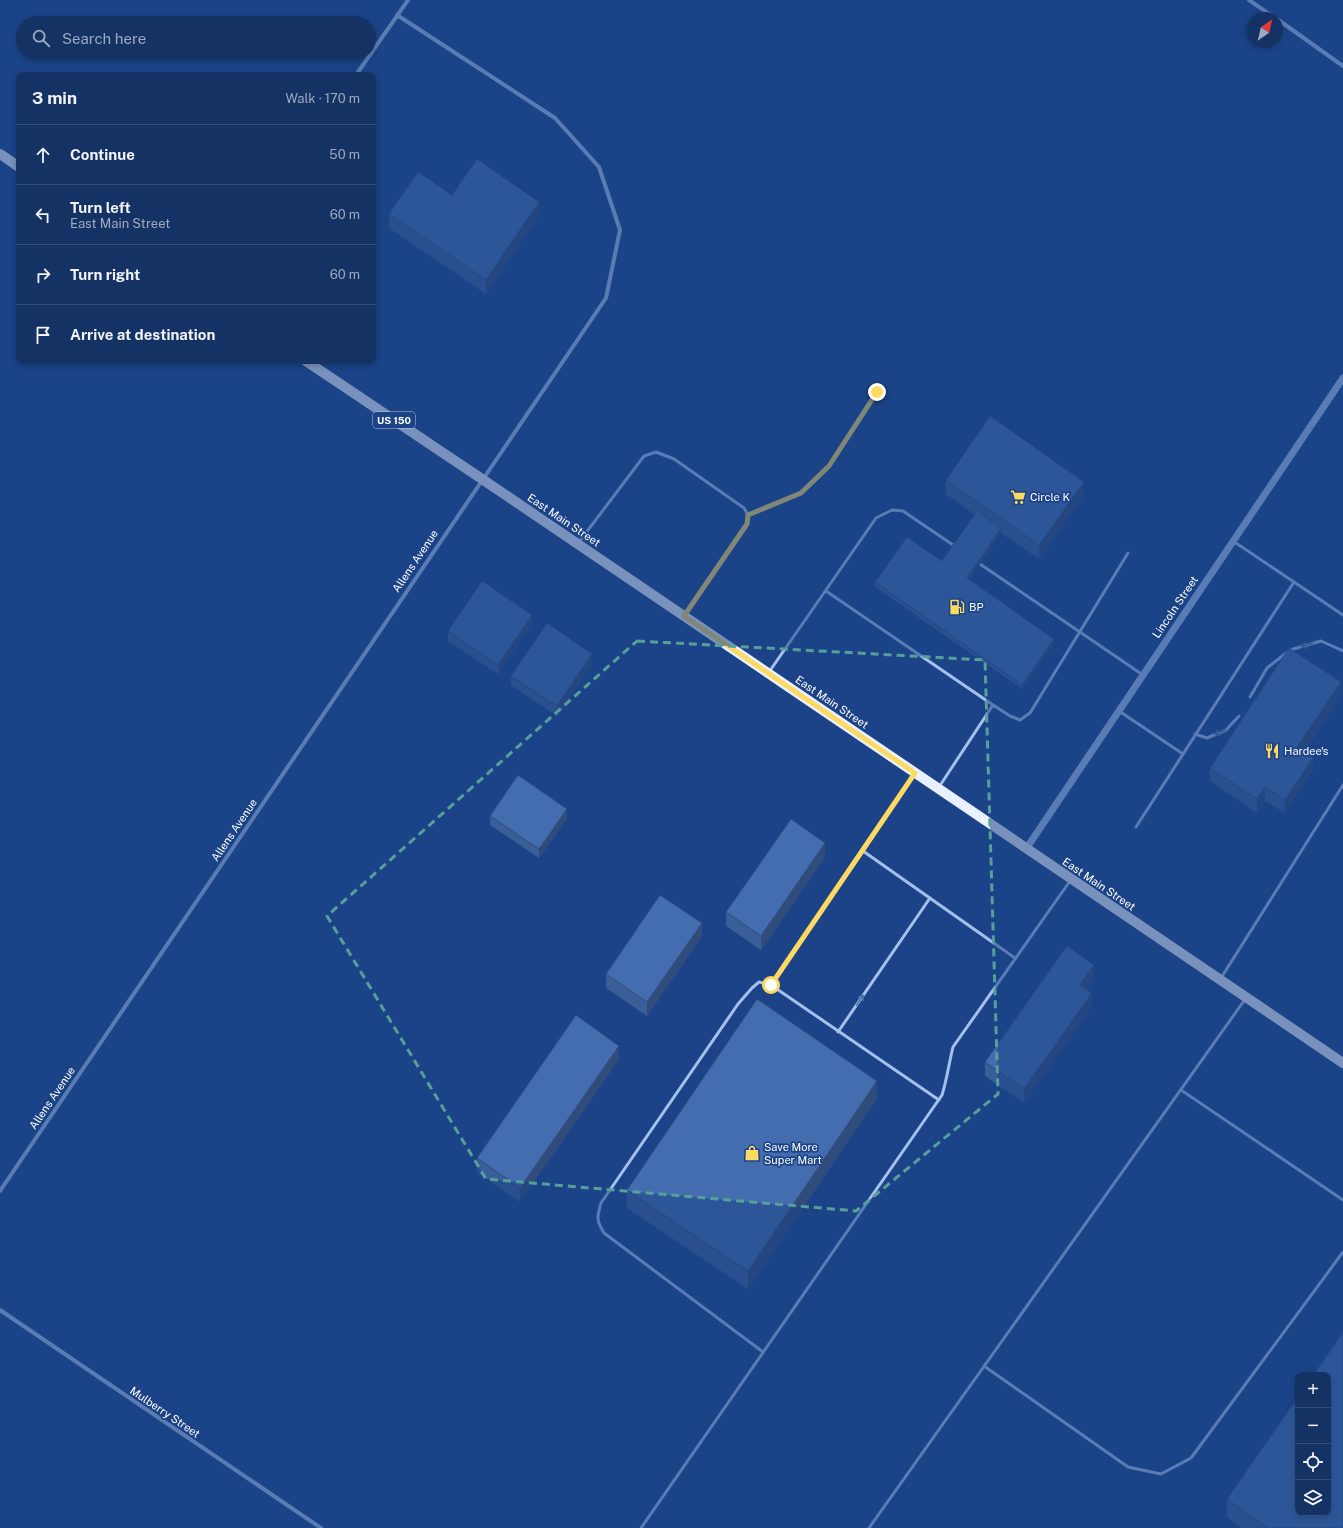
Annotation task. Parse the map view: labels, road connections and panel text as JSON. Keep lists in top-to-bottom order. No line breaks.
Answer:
{"streets":{"main road":["US 150","East Main Street"],"street":["Allens Avenue","Lincoln Street","Mulberry Street"]},"crossings":[["East Main Street","Allens Avenue"],["East Main Street","Lincoln Street"]],"places":{"supermarket":["Circle K"],"fuel station":["BP"],"restaurant":["Hardee's"],"shop":["Save More Super Mart"]},"north":"top right","page":{"search":"Search here","heading":["3 min","Walk · 170 m"],"list":[["Continue","50 m"],["Turn left","East Main Street","60 m"],["Turn right","60 m"],"Arrive at destination"],"map_buttons":["+","−"]}}
